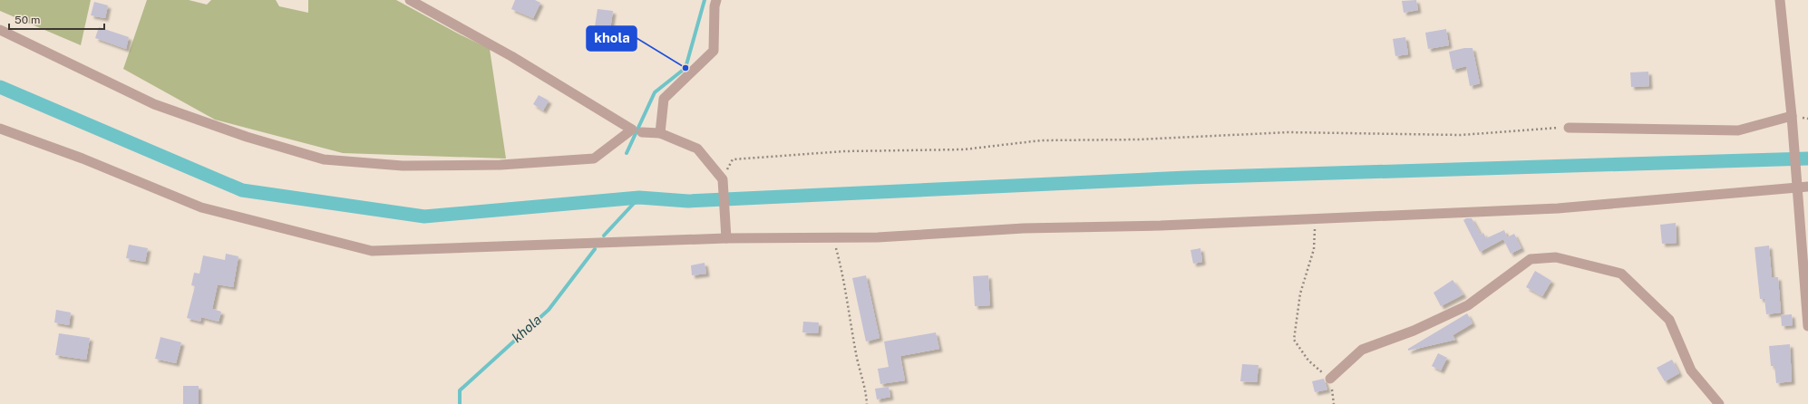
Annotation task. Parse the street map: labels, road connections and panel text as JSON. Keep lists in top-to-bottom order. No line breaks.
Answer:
{"water":["khola"],"places":["khola"],"scale_bar":"50 m"}
